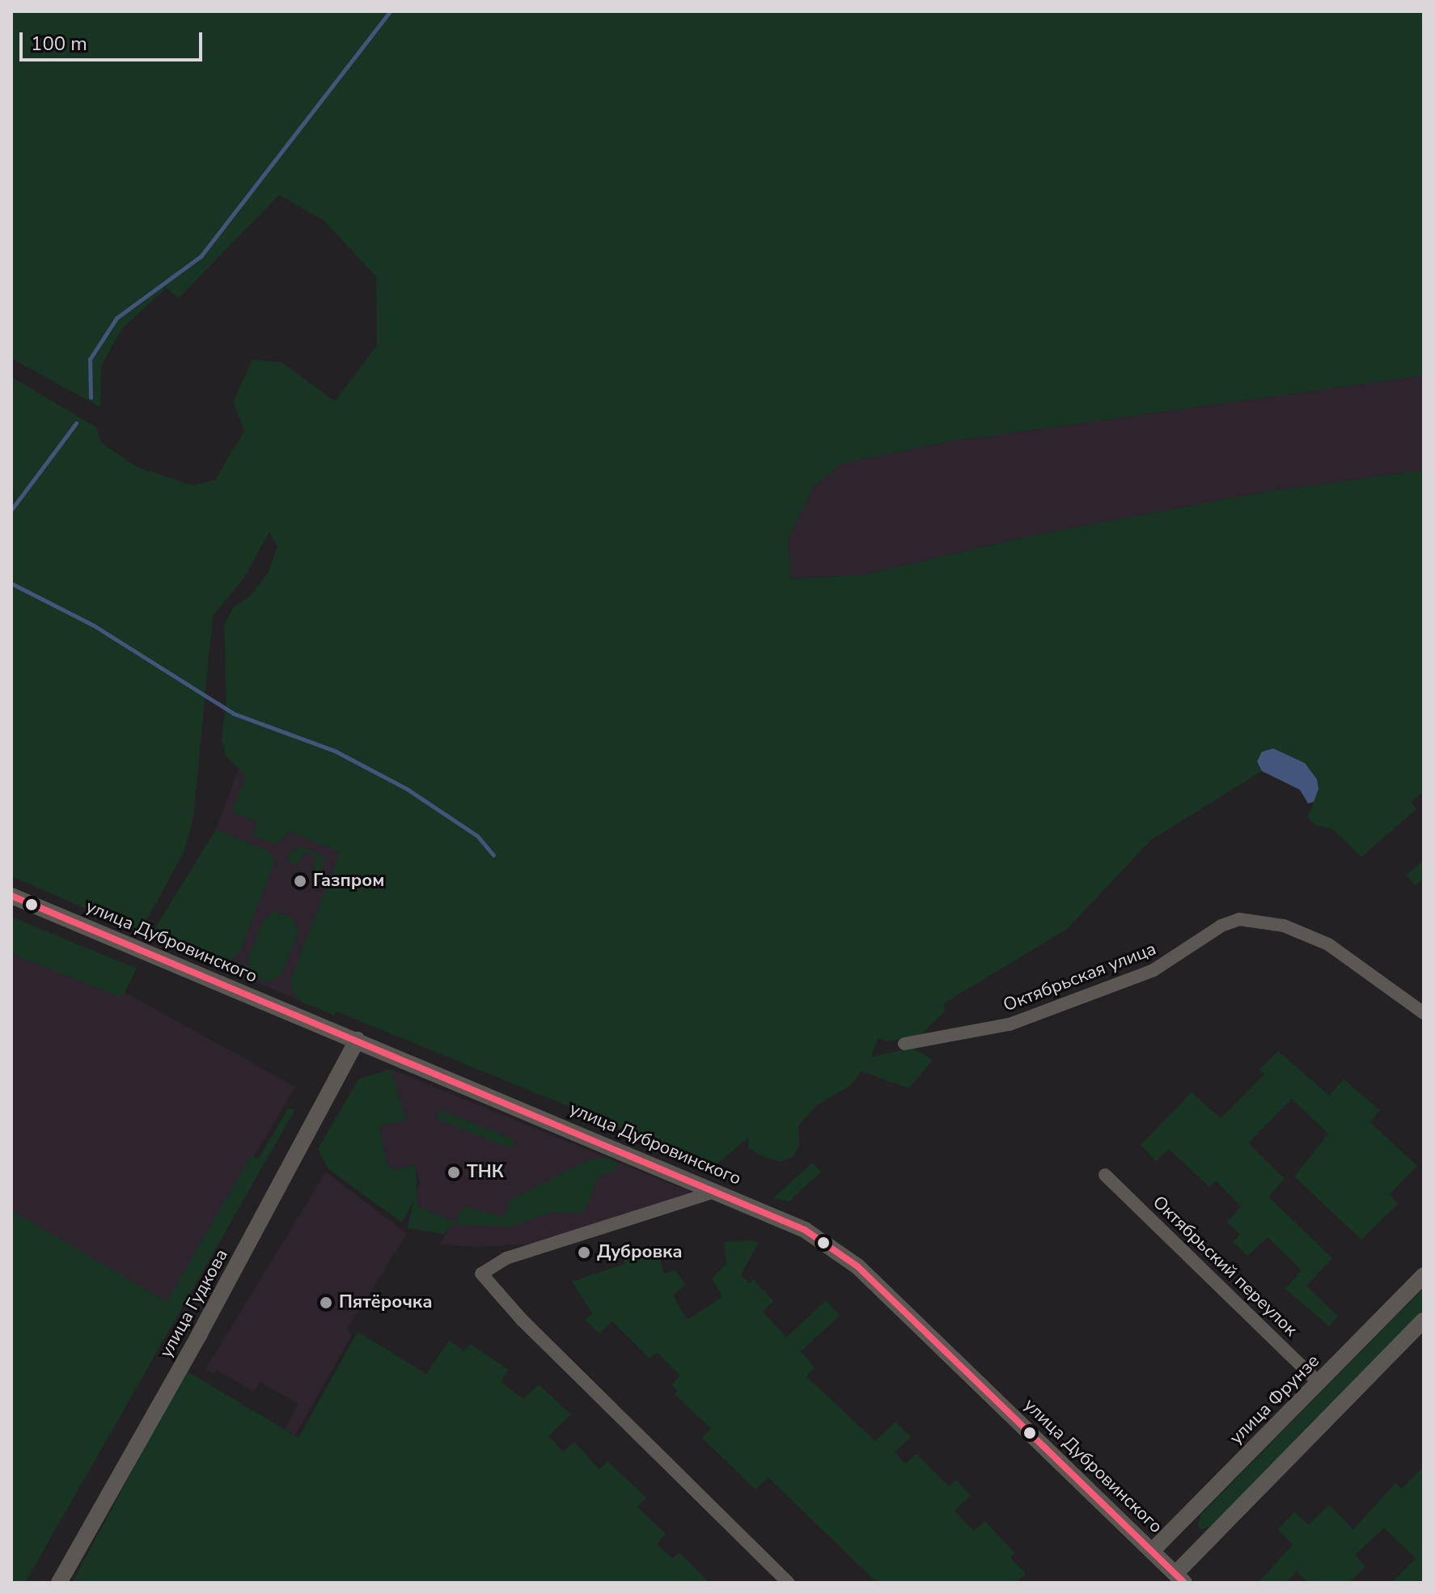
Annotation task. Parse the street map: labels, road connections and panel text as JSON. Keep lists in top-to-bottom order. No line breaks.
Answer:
{"streets":{"main road":["улица Дубровинского","улица Гудкова","улица Фрунзе"],"street":["Октябрьская улица","Октябрьский переулок"]},"crossings":[["улица Дубровинского","улица Гудкова"],["улица Дубровинского","улица Фрунзе"],["Октябрьский переулок","улица Фрунзе"]],"places":["Газпром","ТНК","Дубровка","Пятёрочка"],"scale_bar":"100 m"}
